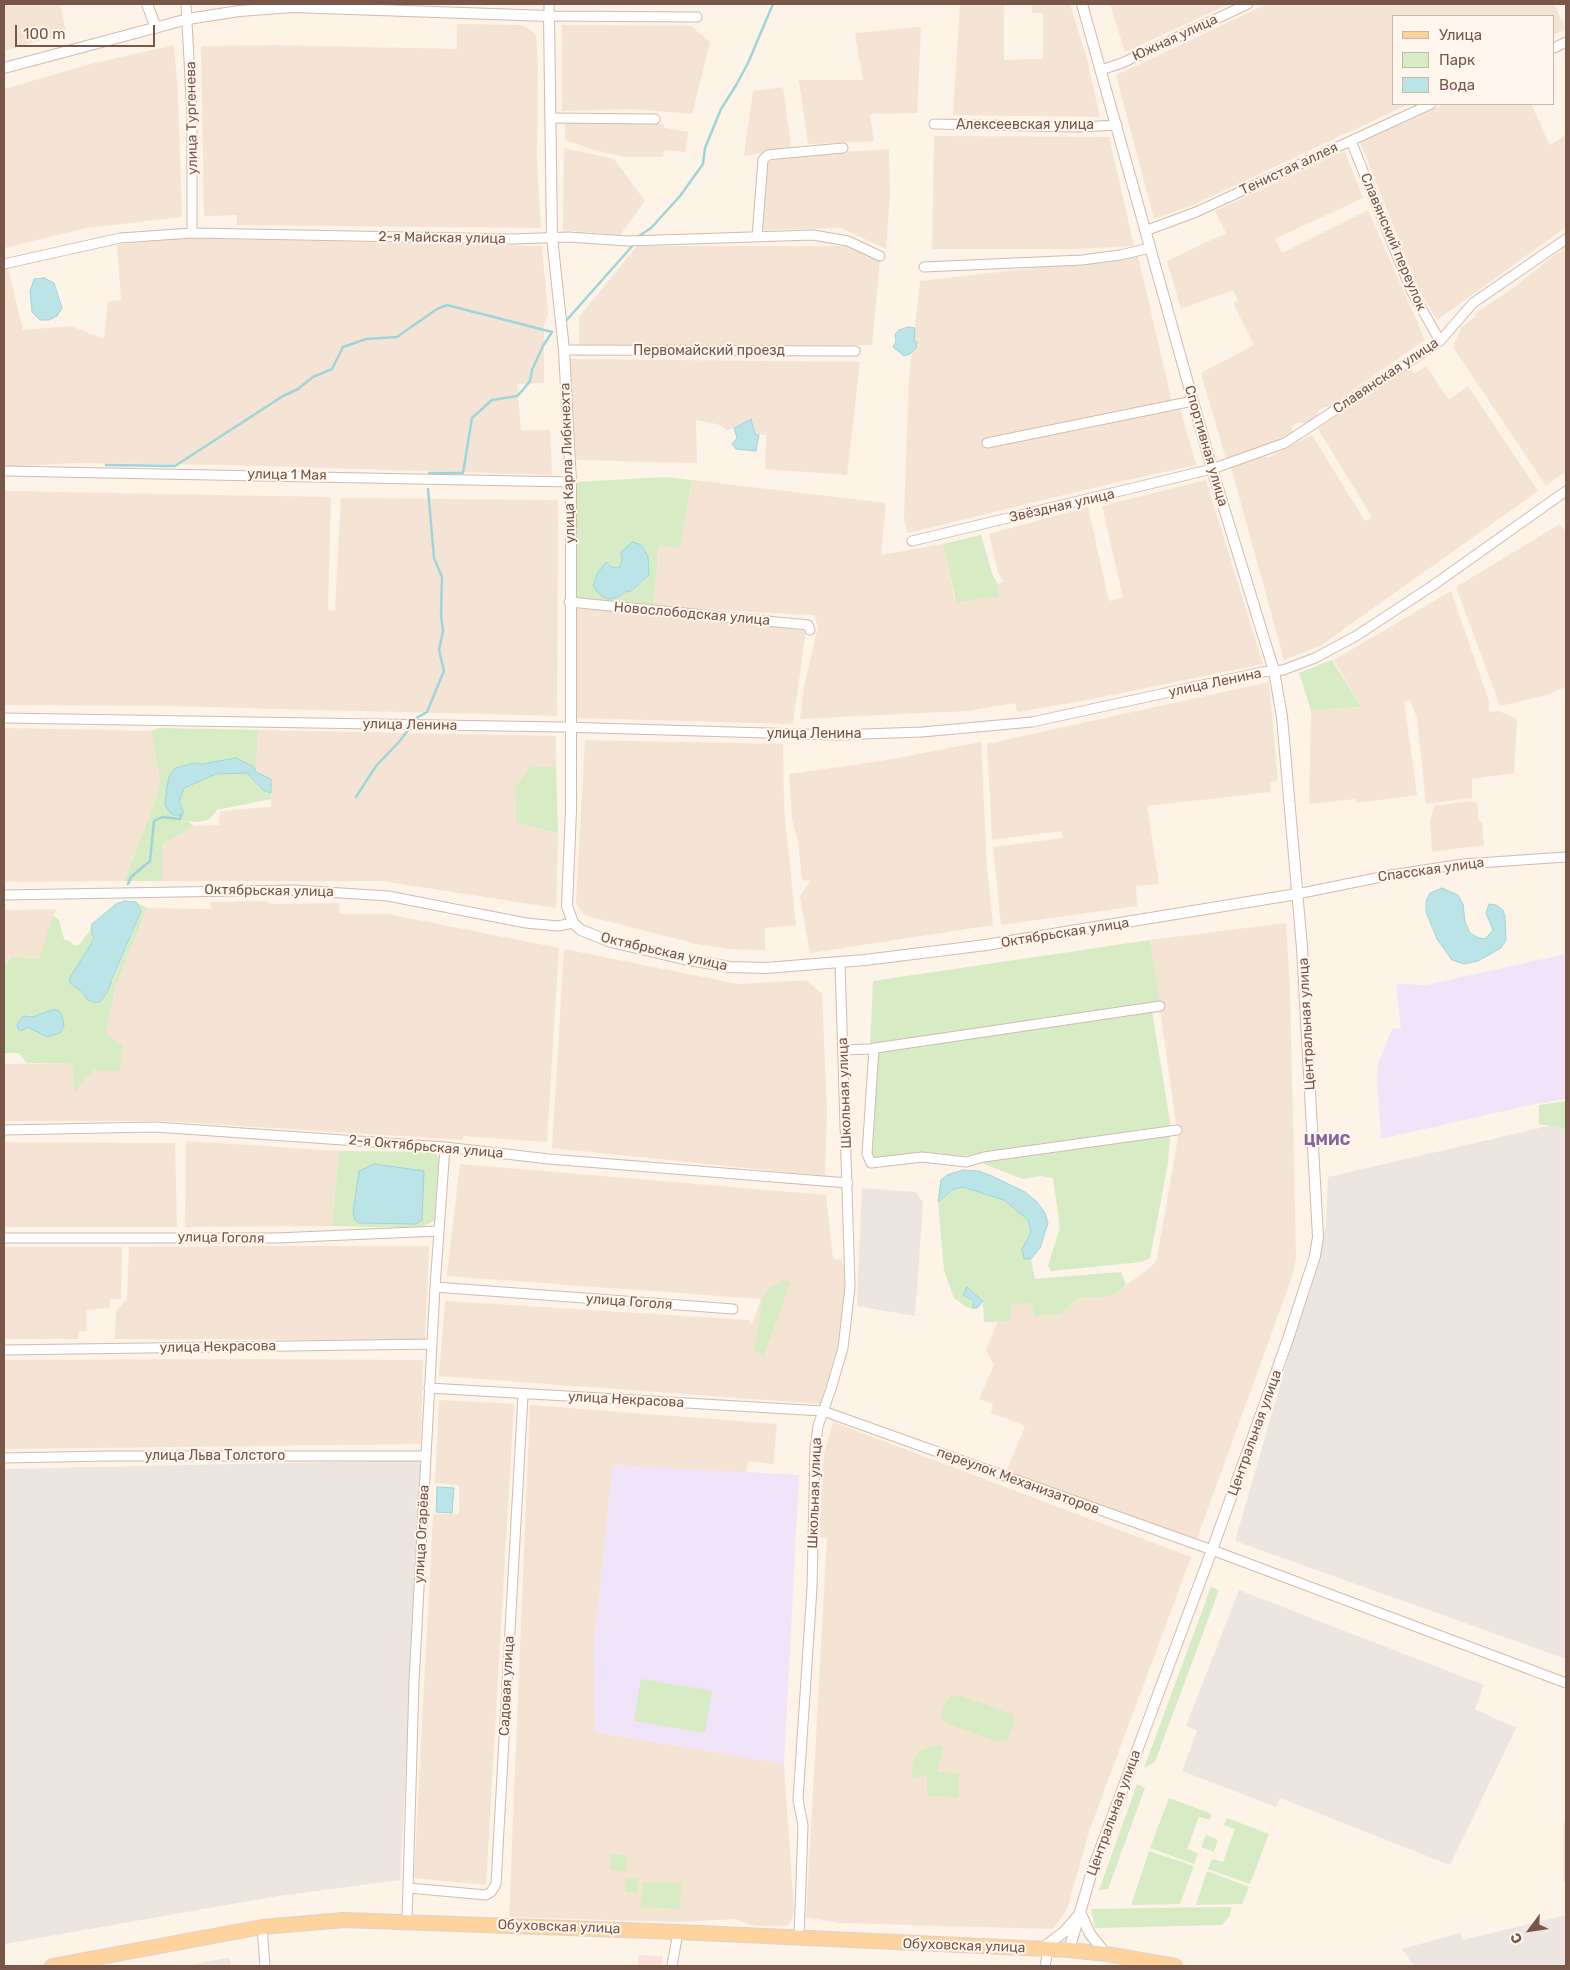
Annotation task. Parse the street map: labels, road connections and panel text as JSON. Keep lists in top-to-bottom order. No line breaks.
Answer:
{"streets":{"main road":["Обуховская улица"],"street":["Южная улица","улица Тургенева","Алексеевская улица","Тенистая аллея","2-я Майская улица","Славянский переулок","Первомайский проезд","Славянская улица","Спортивная улица","улица Карла Либкнехта","улица 1 Мая","Звёздная улица","Новослободская улица","улица Ленина","Спасская улица","Октябрьская улица","Центральная улица","Школьная улица","2-я Октябрьская улица","улица Гоголя","улица Некрасова","улица Льва Толстого","переулок Механизаторов","улица Огарёва","Садовая улица"]},"crossings":[["Южная улица","Спортивная улица"],["улица Тургенева","2-я Майская улица"],["Алексеевская улица","Спортивная улица"],["Тенистая аллея","Славянский переулок"],["Тенистая аллея","Спортивная улица"],["2-я Майская улица","улица Карла Либкнехта"],["Славянский переулок","Славянская улица"],["Первомайский проезд","улица Карла Либкнехта"],["Славянская улица","Спортивная улица"],["Славянская улица","Звёздная улица"],["Спортивная улица","Звёздная улица"],["Спортивная улица","улица Ленина"],["Спортивная улица","Спасская улица"],["Спортивная улица","Октябрьская улица"],["Спортивная улица","Центральная улица"],["улица Карла Либкнехта","улица 1 Мая"],["улица Карла Либкнехта","Новослободская улица"],["улица Карла Либкнехта","улица Ленина"],["улица Карла Либкнехта","Октябрьская улица"],["Спасская улица","Октябрьская улица"],["Спасская улица","Центральная улица"],["Октябрьская улица","Центральная улица"],["Октябрьская улица","Школьная улица"],["Центральная улица","переулок Механизаторов"],["Центральная улица","Обуховская улица"],["Школьная улица","2-я Октябрьская улица"],["Школьная улица","улица Некрасова"],["Школьная улица","переулок Механизаторов"],["Школьная улица","Обуховская улица"],["2-я Октябрьская улица","улица Огарёва"],["улица Гоголя","улица Огарёва"],["улица Некрасова","переулок Механизаторов"],["улица Некрасова","улица Огарёва"],["улица Некрасова","Садовая улица"],["улица Льва Толстого","улица Огарёва"],["улица Огарёва","Садовая улица"],["улица Огарёва","Обуховская улица"]],"districts":["ЦМИС"],"legend":["Улица","Парк","Вода"],"scale_bar":"100 m","north":"bottom left"}
